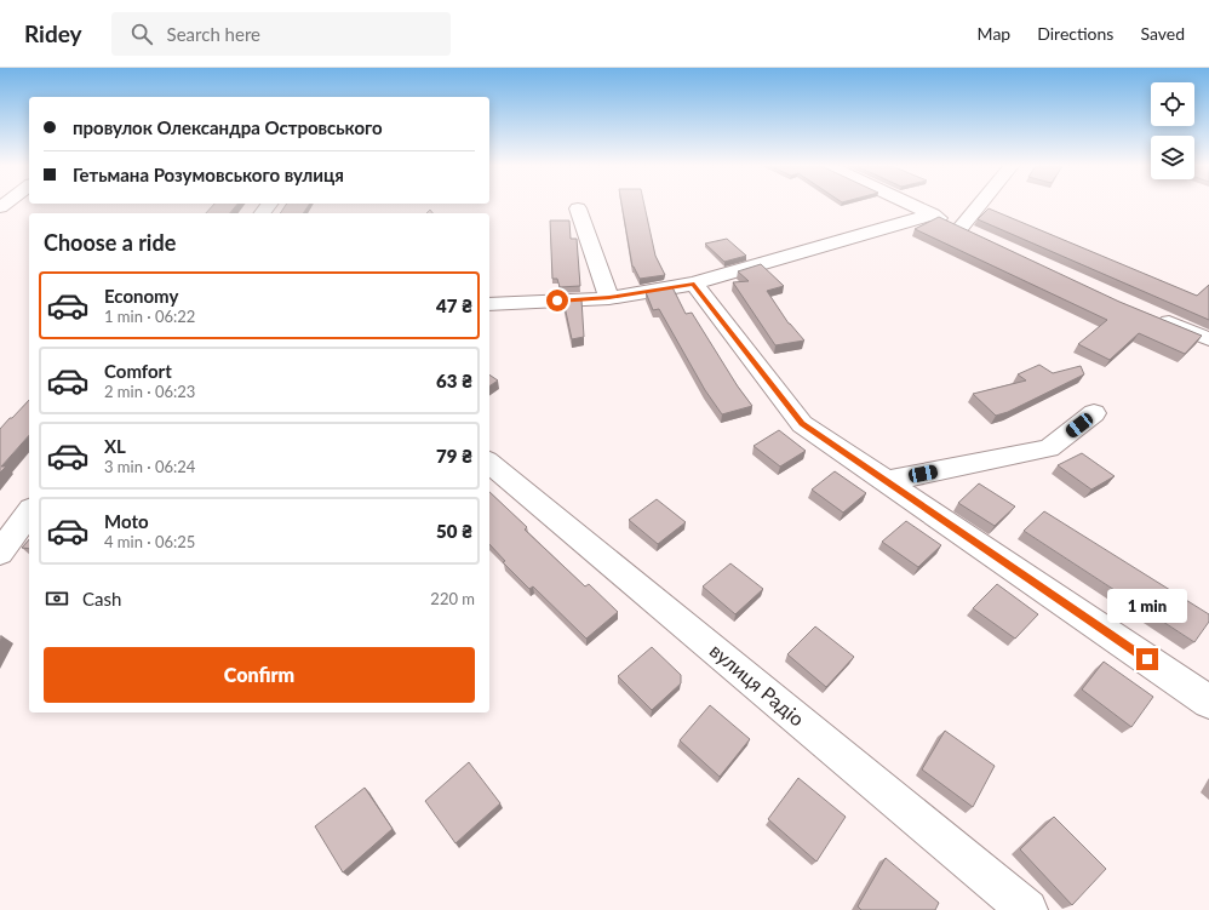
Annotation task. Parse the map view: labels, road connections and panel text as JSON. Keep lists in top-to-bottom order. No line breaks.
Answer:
{"streets":{"street":["вулиця Радіо"]},"page":{"header":"Ridey","search":"Search here","nav":["Map","Directions","Saved"],"banner":["провулок Олександра Островського","Гетьмана Розумовського вулиця"],"heading":"Choose a ride","list":[{"name":"Economy","note":"1 min · 06:22","value":"47 ₴"},{"name":"Comfort","note":"2 min · 06:23","value":"63 ₴"},{"name":"XL","note":"3 min · 06:24","value":"79 ₴"},{"name":"Moto","note":"4 min · 06:25","value":"50 ₴"}],"pay":["Cash","220 m"],"bubble":"1 min","buttons":"Confirm"}}
